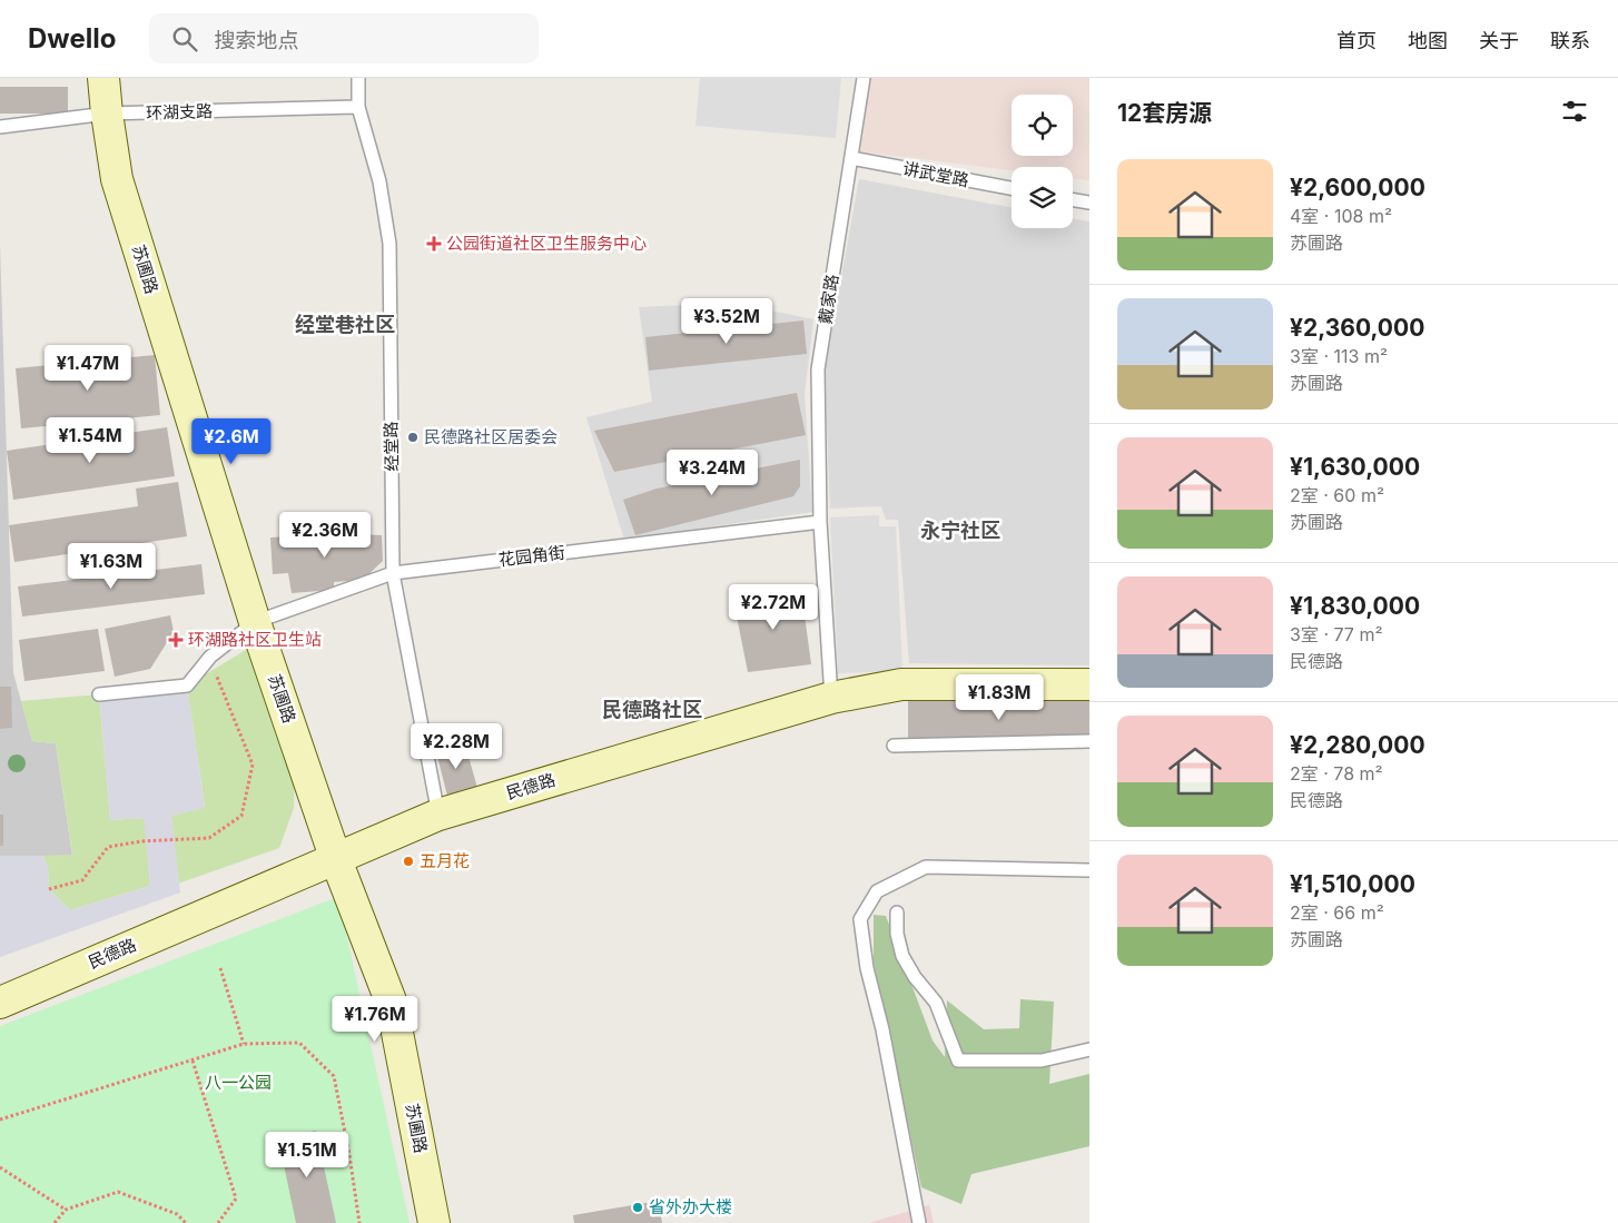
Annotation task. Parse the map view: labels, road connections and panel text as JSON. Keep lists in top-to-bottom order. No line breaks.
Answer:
{"streets":{"main road":["苏圃路","民德路"],"lane":["环湖支路","讲武堂路","戴家路","经堂路","花园角街"]},"crossings":[["环湖支路","苏圃路"],["环湖支路","经堂路"],["讲武堂路","戴家路"],["苏圃路","花园角街"],["苏圃路","民德路"],["戴家路","花园角街"],["经堂路","花园角街"],["经堂路","民德路"]],"districts":["经堂巷社区","永宁社区","民德路社区"],"parks":["八一公园"],"places":{"health":["公园街道社区卫生服务中心","环湖路社区卫生站"],"other":["民德路社区居委会","五月花","省外办大楼"]},"page":{"header":"Dwello","search":"搜索地点","nav":["首页","地图","关于","联系"],"heading":"12套房源","list":[{"name":"¥2,600,000","note":"4室 · 108 m² · 苏圃路"},{"name":"¥2,360,000","note":"3室 · 113 m² · 苏圃路"},{"name":"¥1,630,000","note":"2室 · 60 m² · 苏圃路"},{"name":"¥1,830,000","note":"3室 · 77 m² · 民德路"},{"name":"¥2,280,000","note":"2室 · 78 m² · 民德路"},{"name":"¥1,510,000","note":"2室 · 66 m² · 苏圃路"}],"price":["¥3.52M","¥1.47M","¥1.54M","¥2.6M","¥3.24M","¥2.36M","¥1.63M","¥2.72M","¥1.83M","¥2.28M","¥1.76M","¥1.51M"]}}
